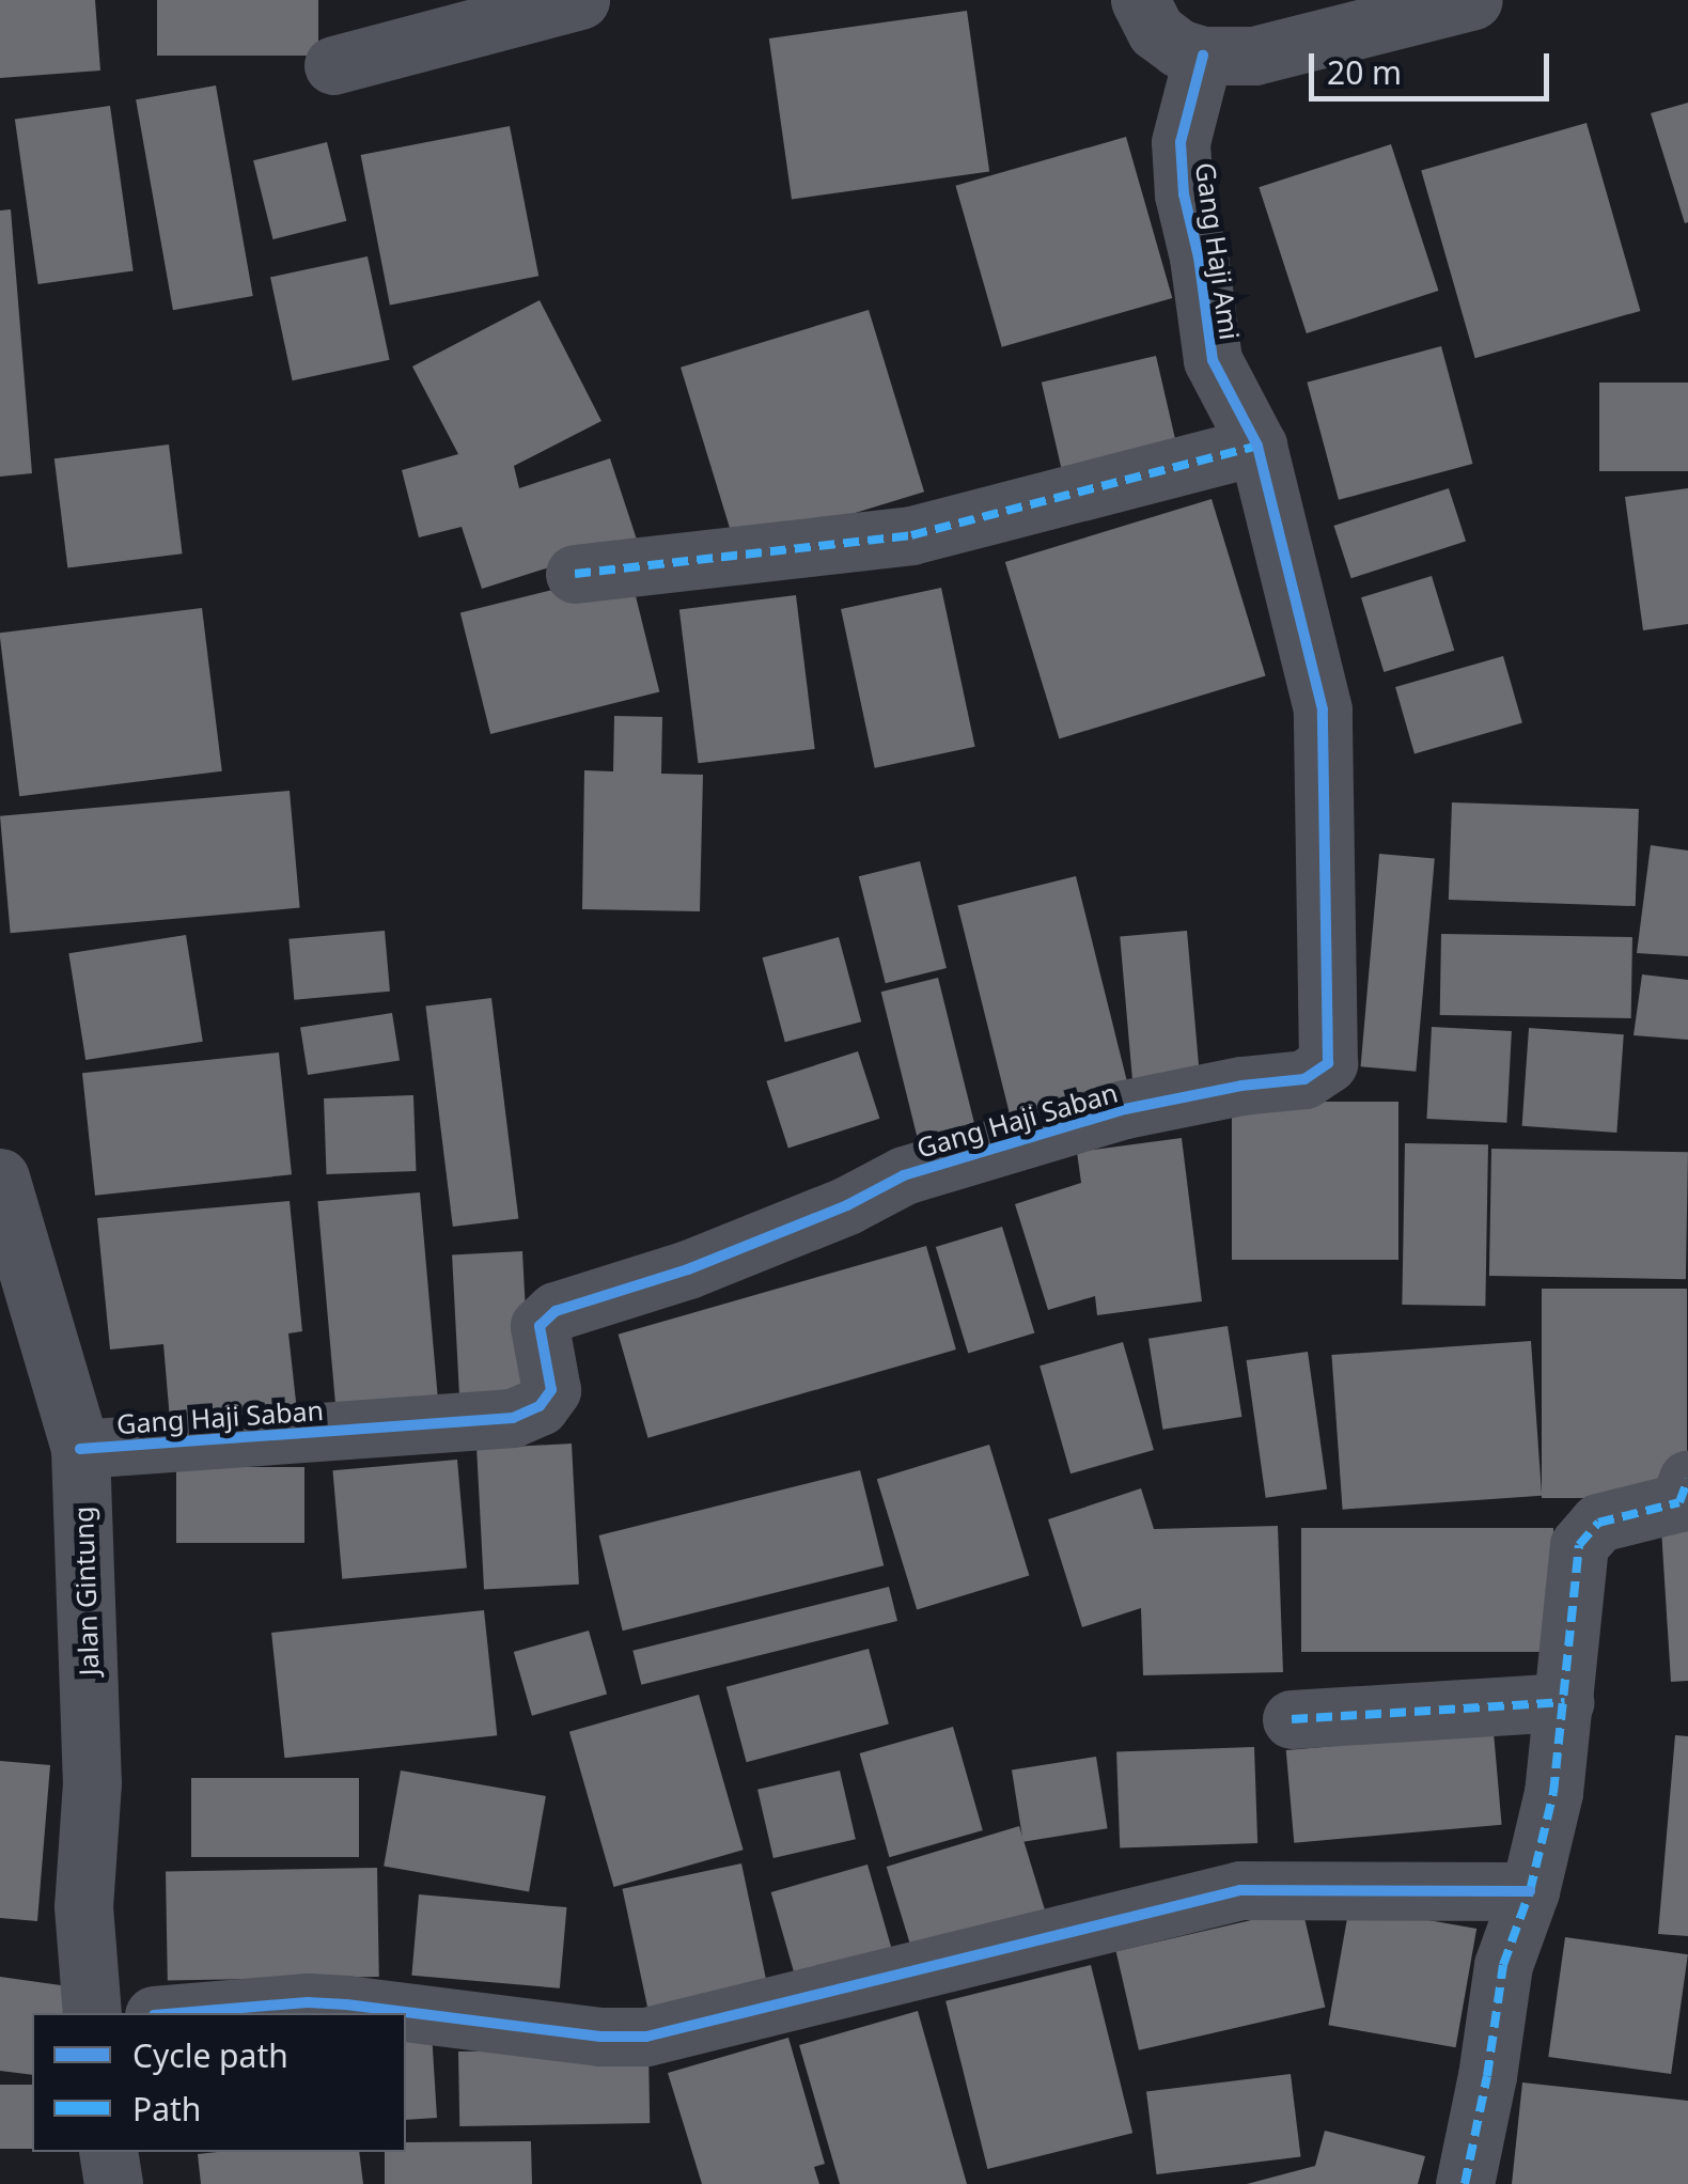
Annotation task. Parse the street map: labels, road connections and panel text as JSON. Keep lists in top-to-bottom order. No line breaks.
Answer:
{"streets":{"street":["Gang Haji Ami","Gang Haji Saban","Jalan Gintung"]},"crossings":[["Gang Haji Ami","Gang Haji Saban"],["Gang Haji Saban","Jalan Gintung"]],"legend":["Cycle path","Path"],"scale_bar":"20 m"}
